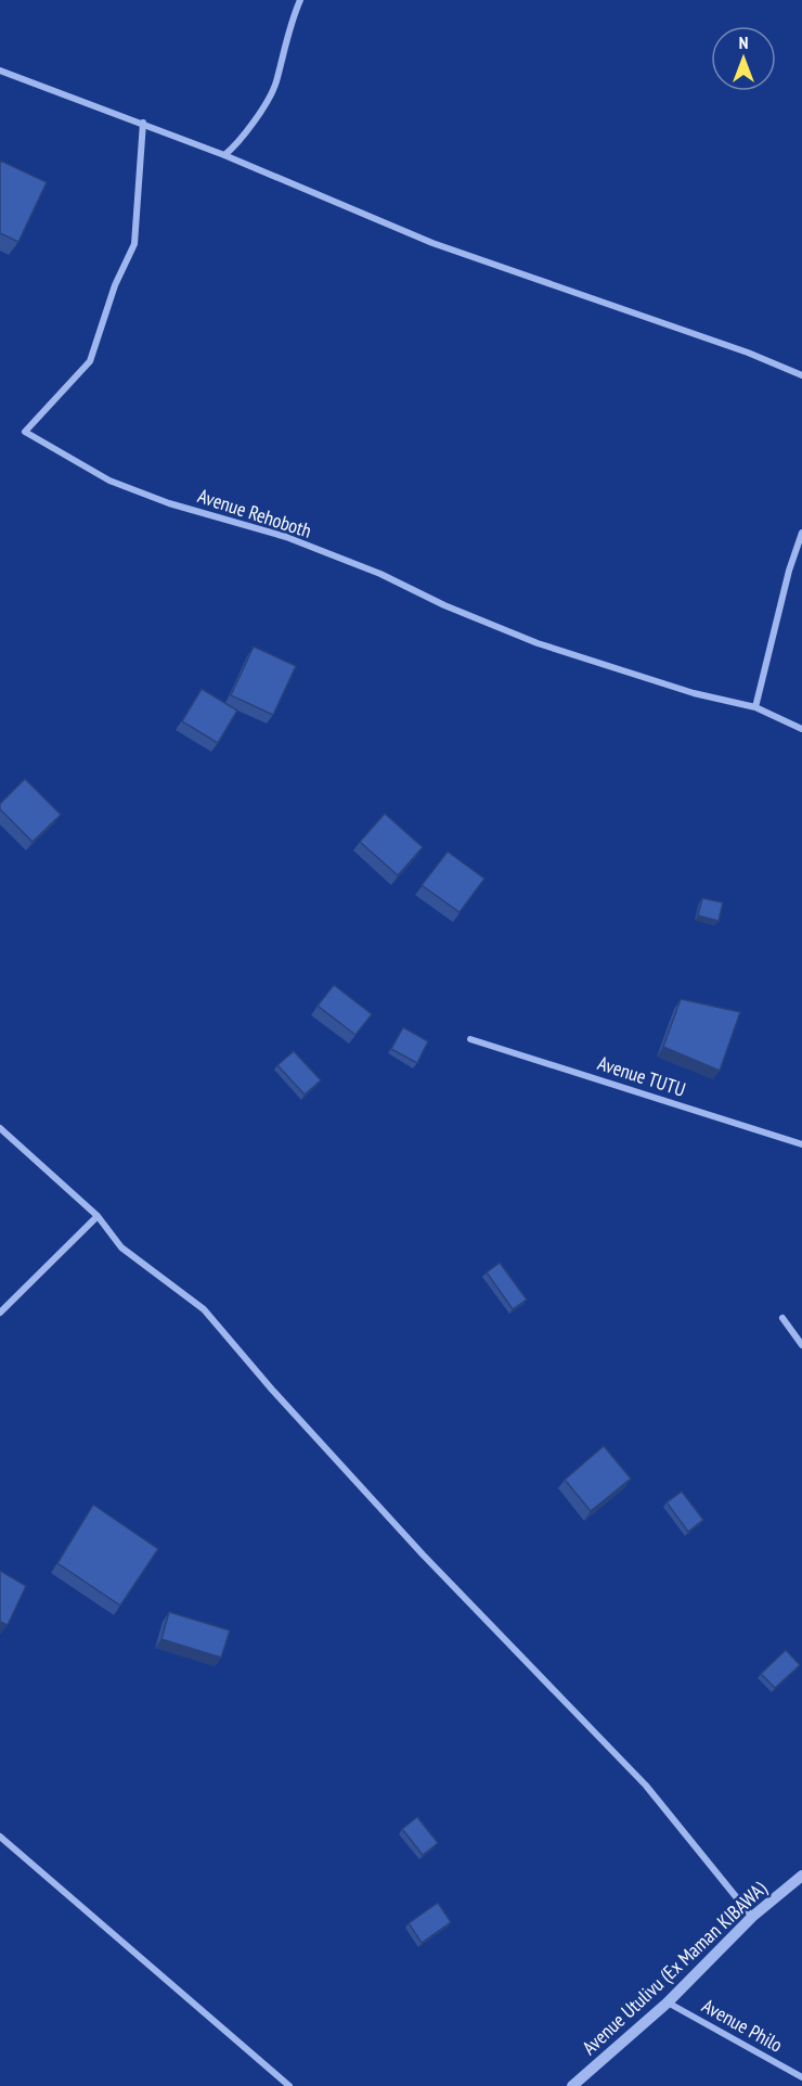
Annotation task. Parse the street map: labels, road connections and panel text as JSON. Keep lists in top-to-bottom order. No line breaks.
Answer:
{"streets":{"street":["Avenue Rehoboth","Avenue TUTU","Avenue Utulivu (Ex Maman KIBAWA)","Avenue Philo"]},"crossings":[["Avenue Utulivu (Ex Maman KIBAWA)","Avenue Philo"]],"north":"top"}
